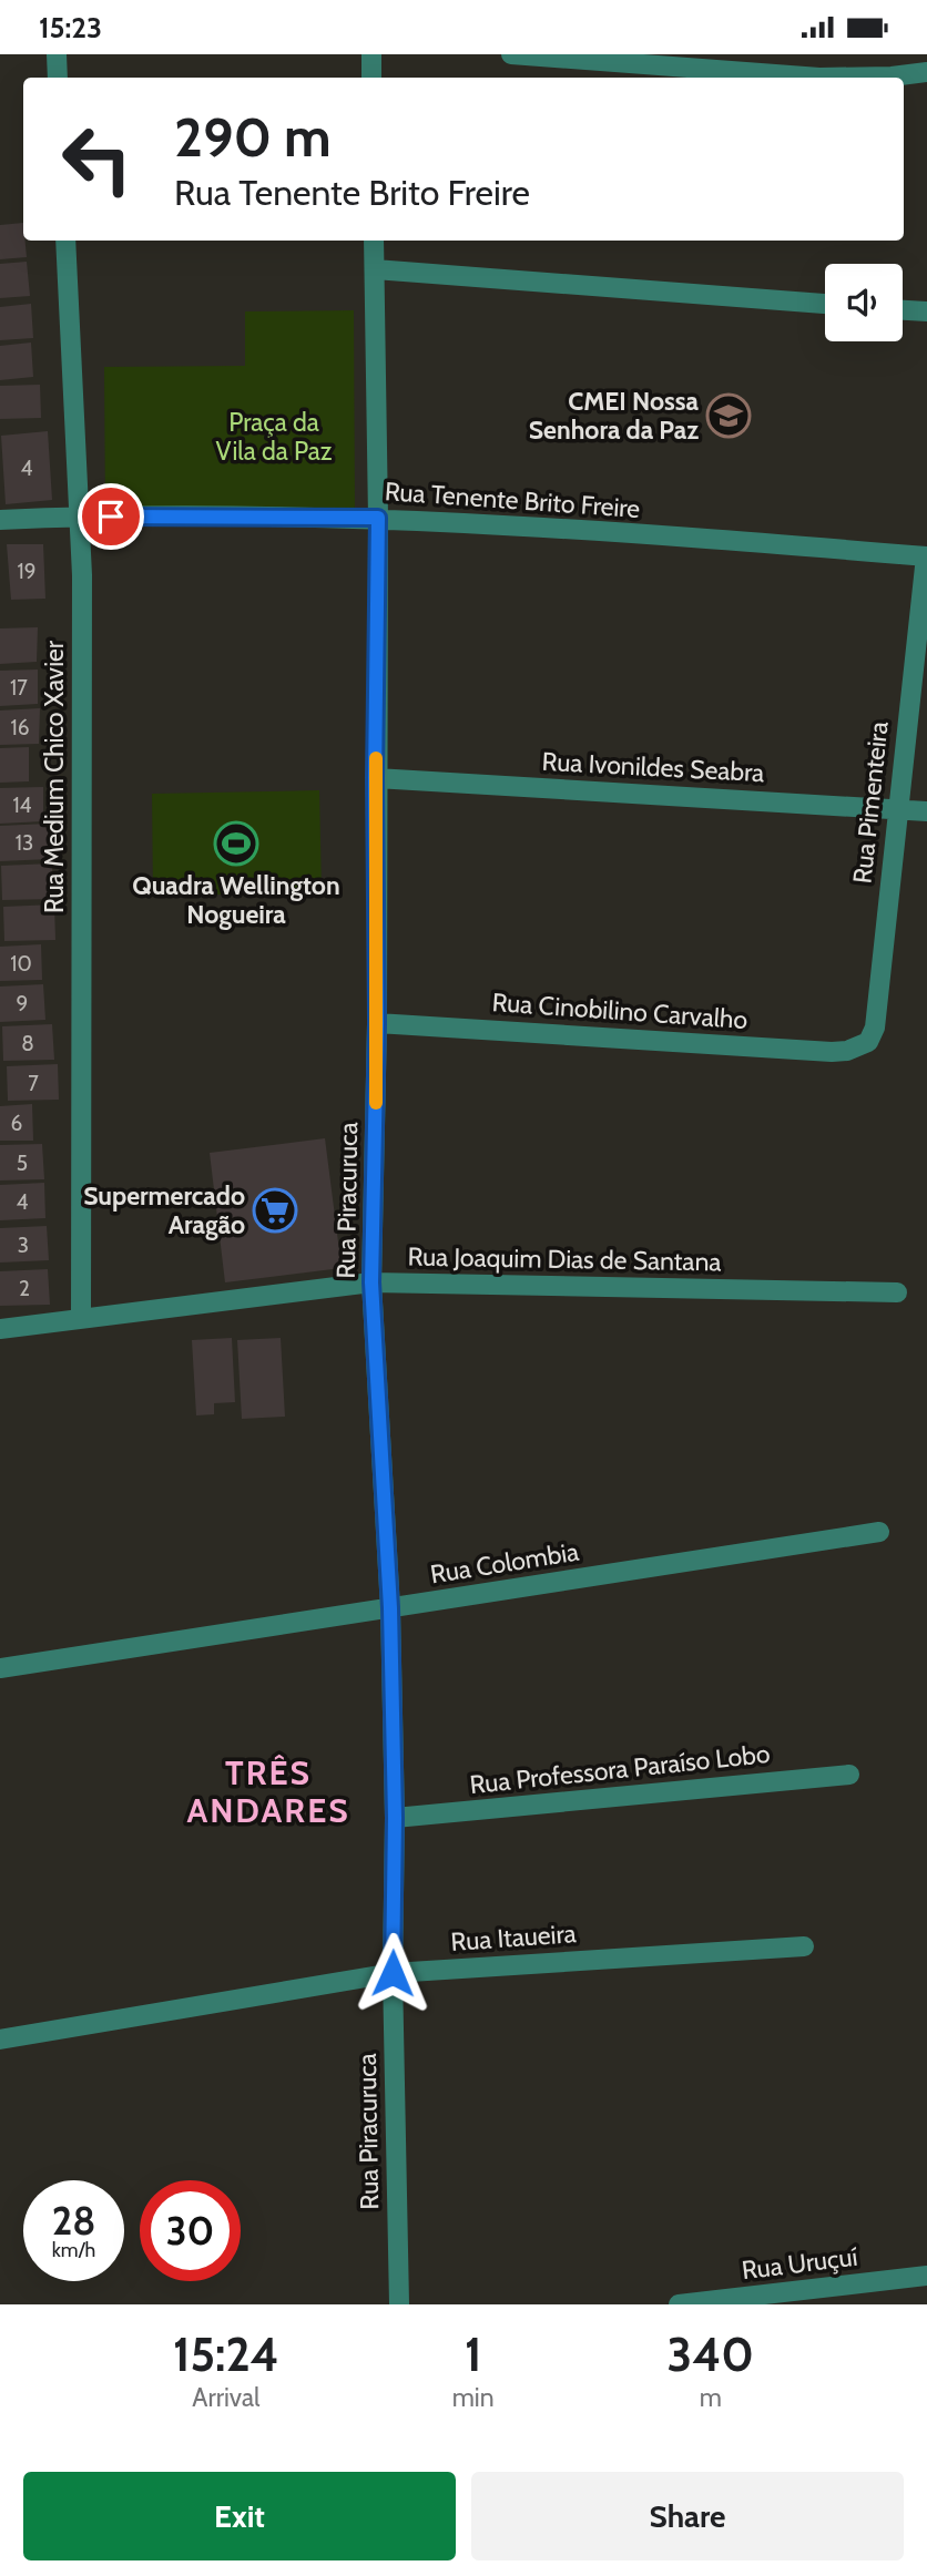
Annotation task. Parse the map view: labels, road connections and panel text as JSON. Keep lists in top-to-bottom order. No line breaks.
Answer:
{"streets":{"street":["Rua Tenente Brito Freire","Rua Ivonildes Seabra","Rua Medium Chico Xavier","Rua Pimenteira","Rua Cinobilino Carvalho","Rua Piracuruca","Rua Joaquim Dias de Santana","Rua Colombia","Rua Professora Paraíso Lobo","Rua Itaueira","Rua Uruçuí"]},"crossings":[["Rua Tenente Brito Freire","Rua Medium Chico Xavier"],["Rua Tenente Brito Freire","Rua Pimenteira"],["Rua Tenente Brito Freire","Rua Piracuruca"],["Rua Ivonildes Seabra","Rua Pimenteira"],["Rua Ivonildes Seabra","Rua Piracuruca"],["Rua Medium Chico Xavier","Rua Joaquim Dias de Santana"],["Rua Pimenteira","Rua Cinobilino Carvalho"],["Rua Cinobilino Carvalho","Rua Piracuruca"],["Rua Piracuruca","Rua Joaquim Dias de Santana"],["Rua Piracuruca","Rua Colombia"],["Rua Piracuruca","Rua Professora Paraíso Lobo"],["Rua Piracuruca","Rua Itaueira"]],"districts":["TRÊS ANDARES"],"parks":["Praça da Vila da Paz"],"places":{"school or university":["CMEI Nossa Senhora da Paz"],"sports":["Quadra Wellington Nogueira"],"supermarket":["Supermercado Aragão"]},"house_numbers":["4","19","17","16","14","13","10","9","8","7","6","5","4","3","2"],"page":{"status":"15:23","turn":["290 m","Rua Tenente Brito Freire"],"speed":"28 km/h","limit":"30","eta":["15:24","Arrival","1","min","340","m"],"buttons":["Exit","Share"]}}
